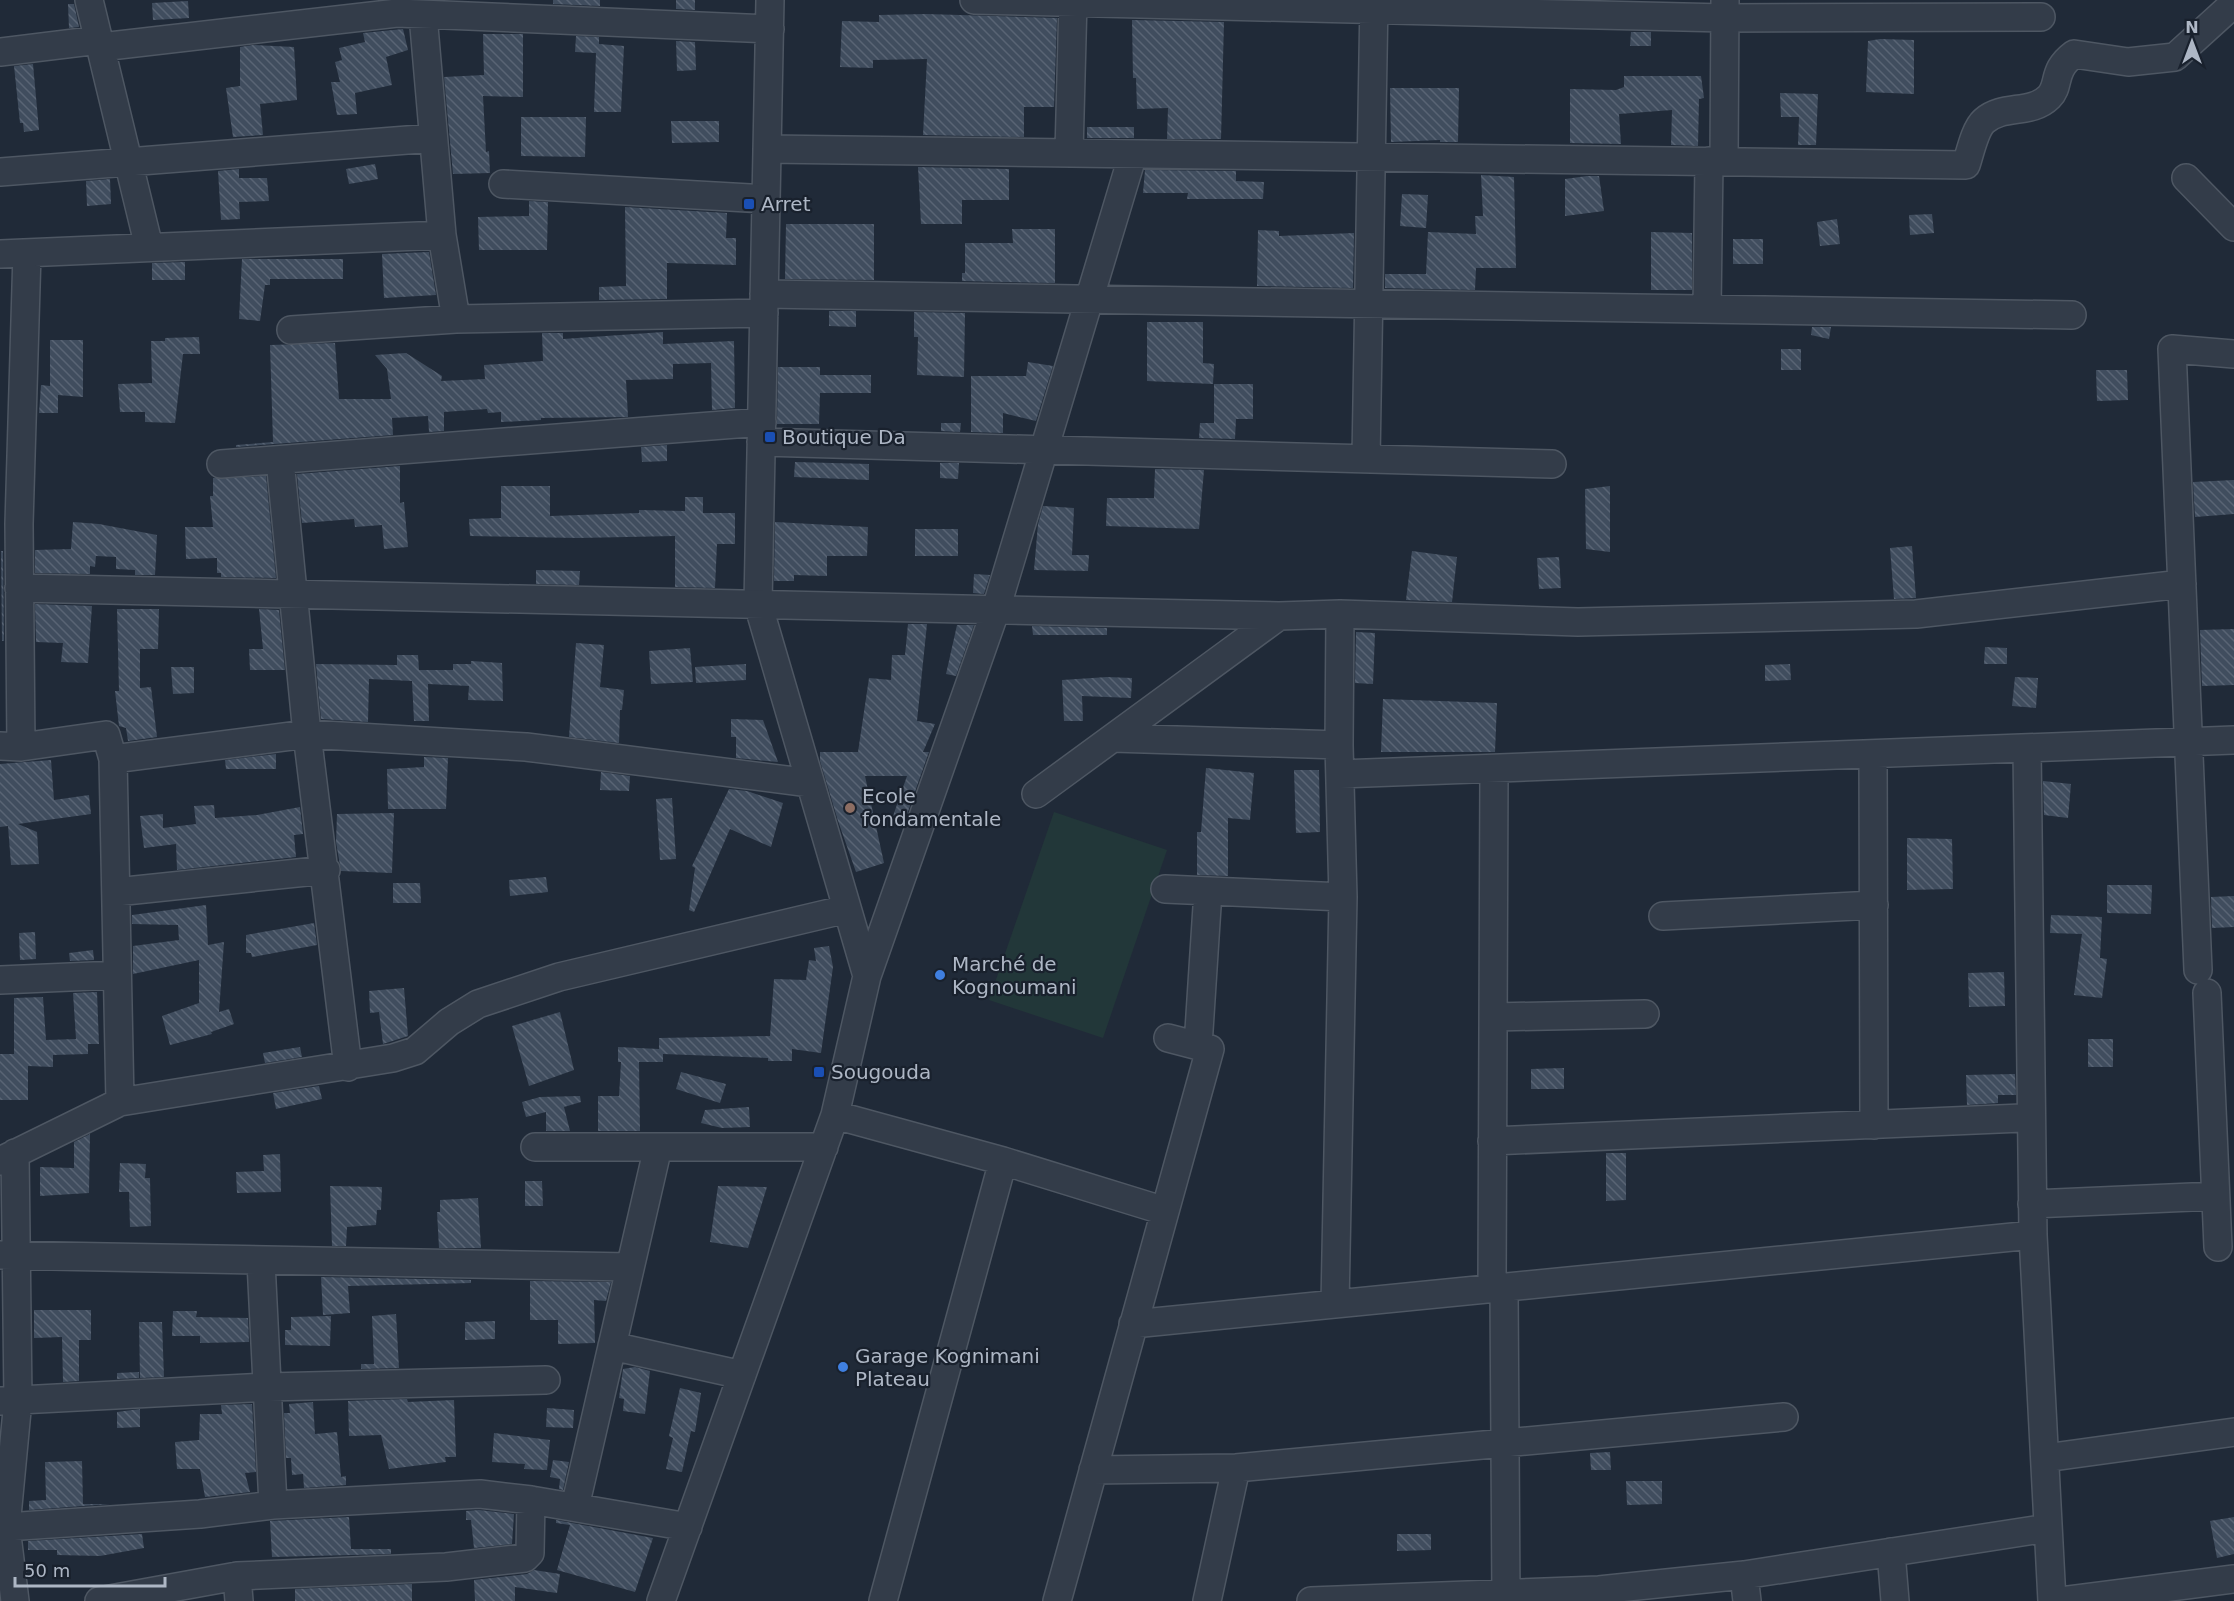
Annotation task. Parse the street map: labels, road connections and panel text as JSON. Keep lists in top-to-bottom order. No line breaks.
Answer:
{"places":{"transit":["Arret","Boutique Da","Sougouda"],"other":["Ecole fondamentale","Marché de Kognoumani","Garage Kognimani Plateau"]},"scale_bar":"50 m","north":"top"}
